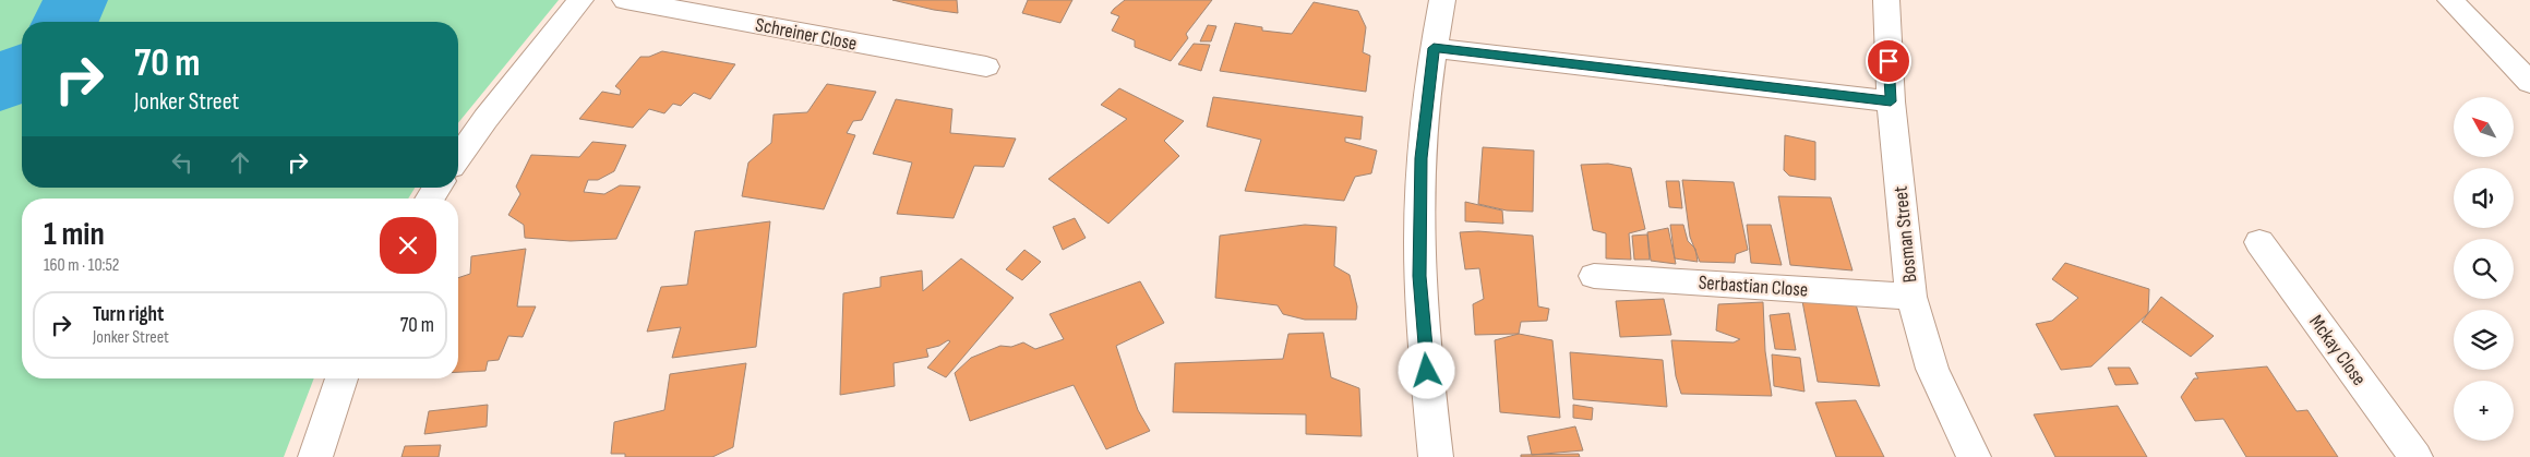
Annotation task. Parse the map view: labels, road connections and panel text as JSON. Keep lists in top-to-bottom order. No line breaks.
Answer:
{"streets":{"street":["Schreiner Close","Bosman Street","Serbastian Close","Mckay Close"]},"crossings":[["Bosman Street","Serbastian Close"]],"north":"top left","page":{"turn":["70 m","Jonker Street"],"map_buttons":"+","heading":["1 min","160 m · 10:52"],"list":[{"name":"Turn right","note":"Jonker Street","value":"70 m"}]}}
